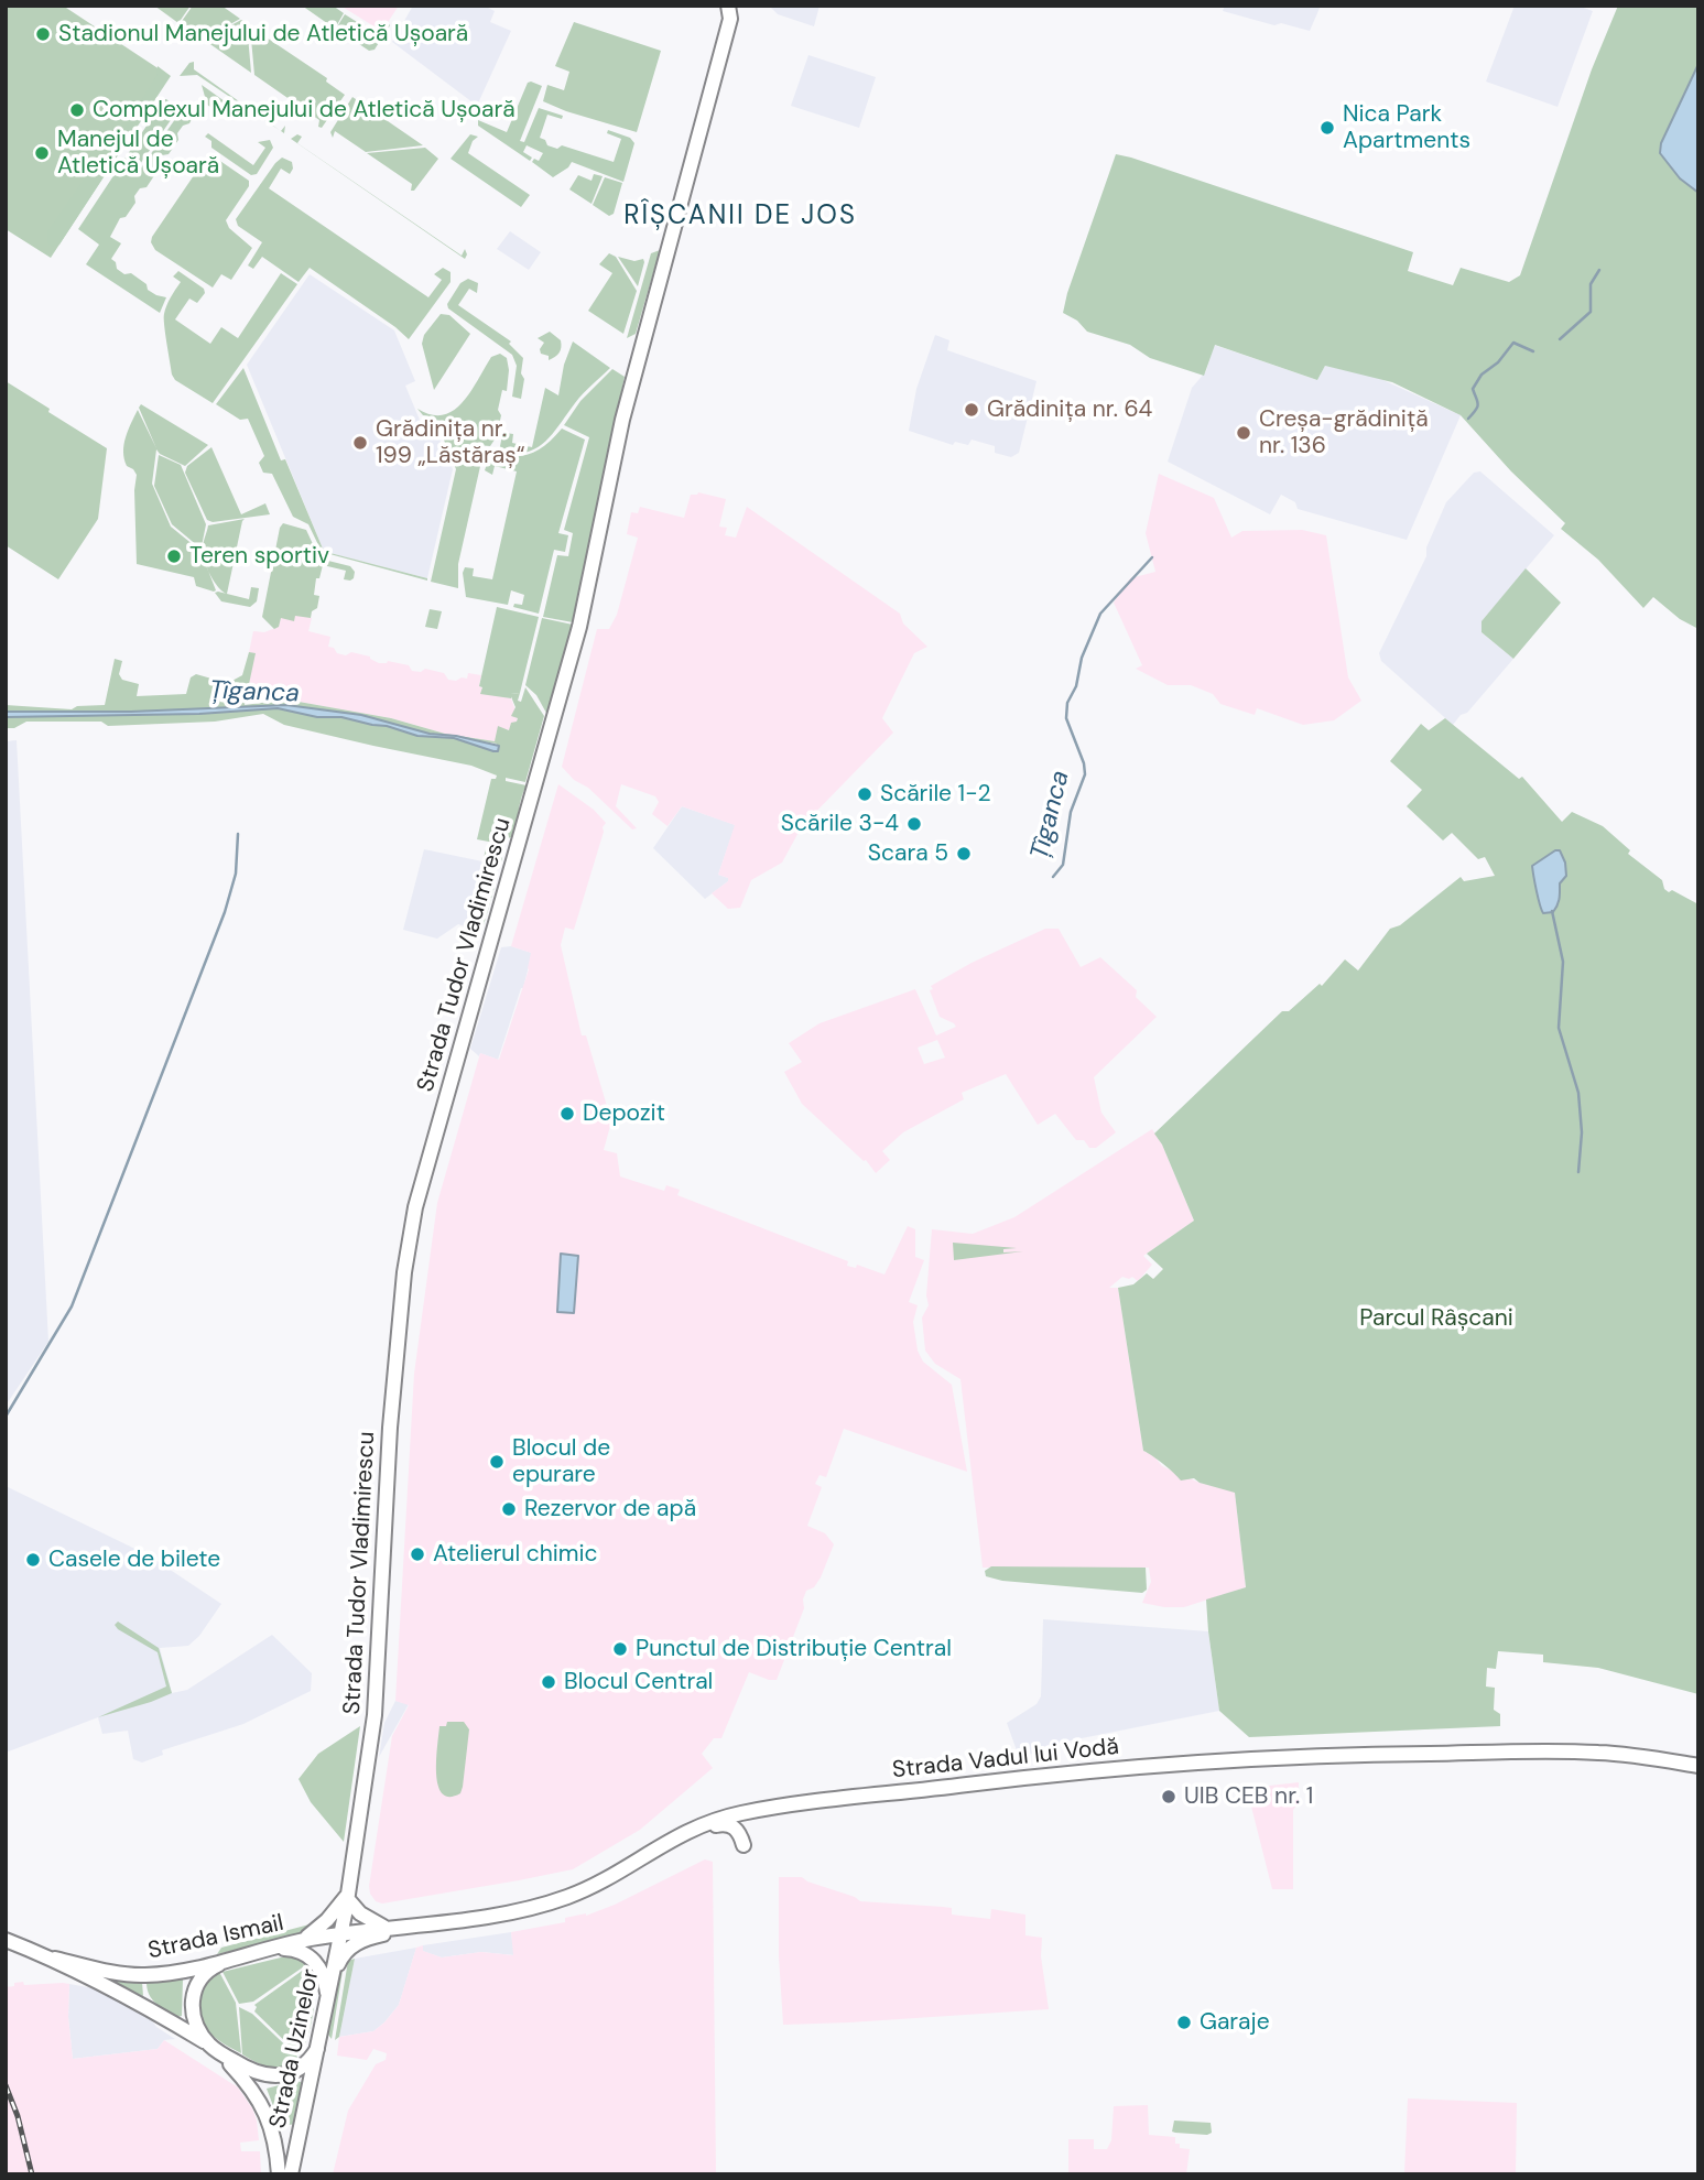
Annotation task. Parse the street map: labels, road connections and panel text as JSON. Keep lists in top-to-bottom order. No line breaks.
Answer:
{"streets":{"main road":["Strada Tudor Vladimirescu","Strada Vadul lui Vodă","Strada Ismail","Strada Uzinelor"]},"crossings":[["Strada Tudor Vladimirescu","Strada Vadul lui Vodă"],["Strada Tudor Vladimirescu","Strada Ismail"],["Strada Tudor Vladimirescu","Strada Uzinelor"],["Strada Vadul lui Vodă","Strada Ismail"],["Strada Vadul lui Vodă","Strada Uzinelor"],["Strada Ismail","Strada Uzinelor"]],"districts":["RÎȘCANII DE JOS"],"water":["Țîganca"],"parks":["Parcul Râșcani"],"places":["Stadionul Manejului de Atletică Ușoară","Complexul Manejului de Atletică Ușoară","Nica Park Apartments","Manejul de Atletică Ușoară","Grădinița nr. 64","Creșa-grădiniță nr. 136","Grădinița nr. 199 „Lăstăraș“","Teren sportiv","Scările 1-2","Scările 3-4","Scara 5","Depozit","Blocul de epurare","Rezervor de apă","Atelierul chimic","Casele de bilete","Punctul de Distribuție Central","Blocul Central","UIB CEB nr. 1","Garaje"]}
